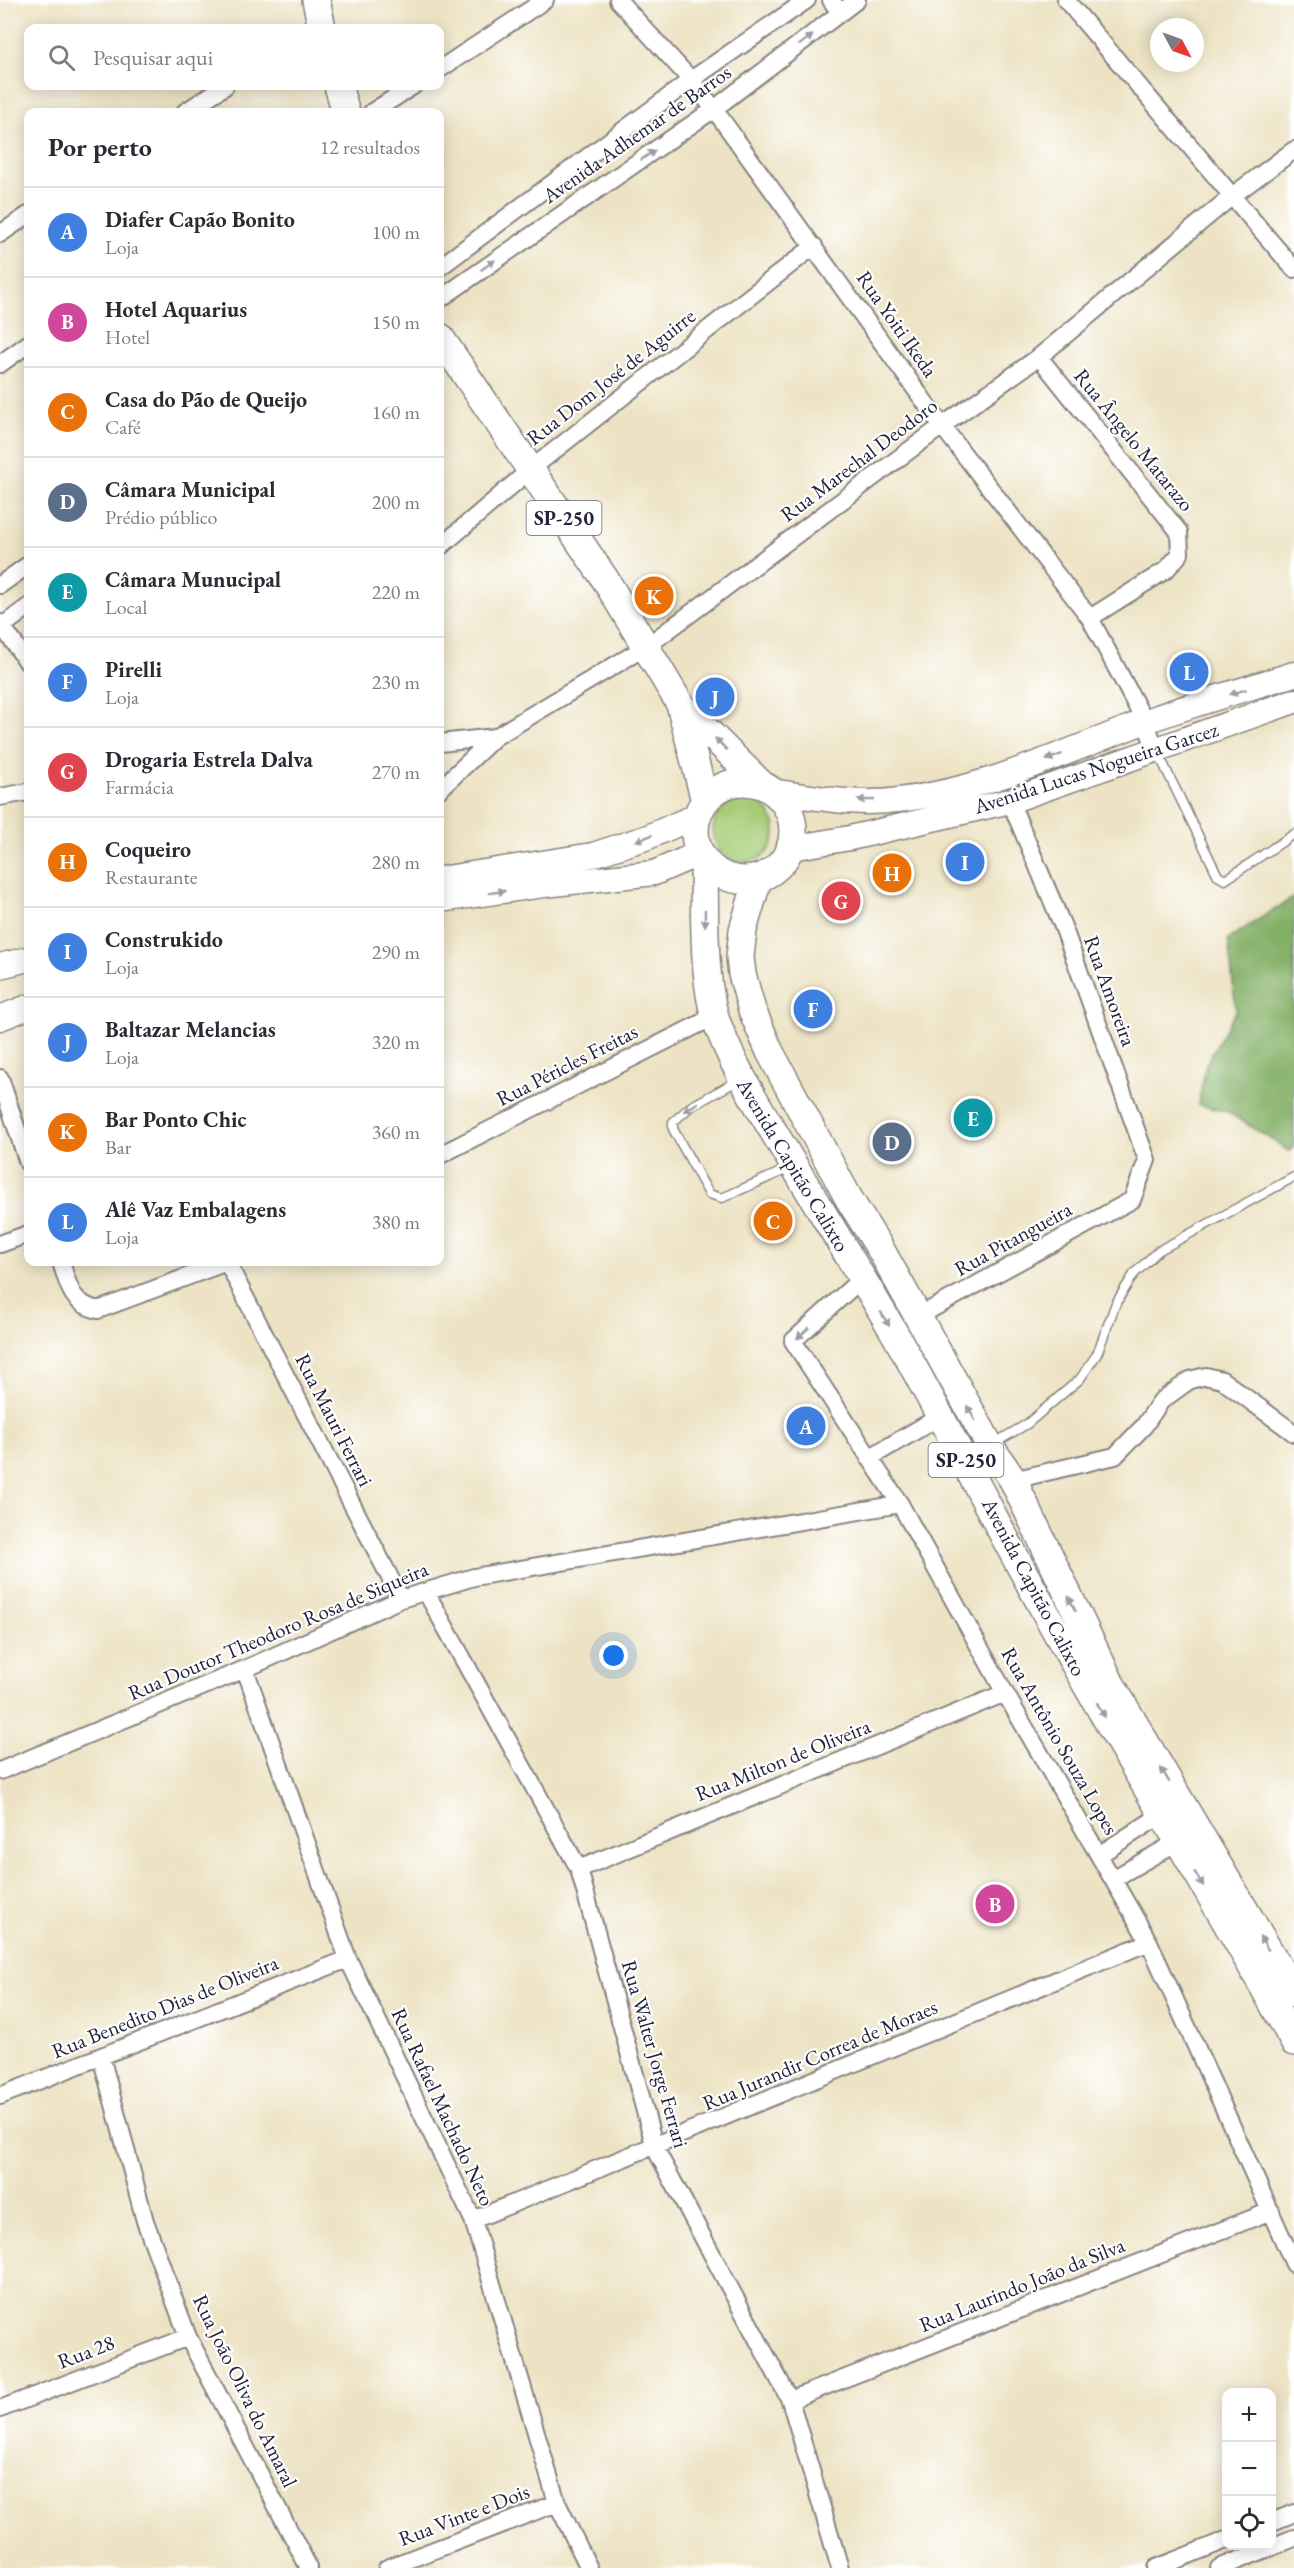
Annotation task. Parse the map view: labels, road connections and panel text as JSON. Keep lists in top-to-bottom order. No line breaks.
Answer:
{"streets":{"main road":["SP-250","Avenida Capitão Calixto"],"street":["Avenida Adhemar de Barros","Rua Yoiti Ikeda","Rua Dom José de Aguirre","Rua Ângelo Matarazo","Rua Marechal Deodoro","Avenida Lucas Nogueira Garcez","Rua Amoreira","Rua Péricles Freitas","Rua Pitangueira","Rua Mauri Ferrari","Rua Doutor Theodoro Rosa de Siqueira","Rua Antônio Souza Lopes","Rua Milton de Oliveira","Rua Benedito Dias de Oliveira","Rua Walter Jorge Ferrari","Rua Jurandir Correa de Moraes","Rua Rafael Machado Neto","Rua Laurindo João da Silva","Rua 28","Rua João Oliva do Amaral","Rua Vinte e Dois"]},"crossings":[["Avenida Adhemar de Barros","Rua Yoiti Ikeda"],["Rua Yoiti Ikeda","Rua Dom José de Aguirre"],["Rua Yoiti Ikeda","Rua Ângelo Matarazo"],["Rua Yoiti Ikeda","Rua Marechal Deodoro"],["Rua Yoiti Ikeda","Avenida Lucas Nogueira Garcez"],["Rua Dom José de Aguirre","SP-250"],["Rua Ângelo Matarazo","Rua Marechal Deodoro"],["Rua Marechal Deodoro","SP-250"],["SP-250","Avenida Lucas Nogueira Garcez"],["SP-250","Avenida Capitão Calixto"],["Avenida Lucas Nogueira Garcez","Rua Amoreira"],["Avenida Lucas Nogueira Garcez","Avenida Capitão Calixto"],["Rua Amoreira","Rua Pitangueira"],["Rua Péricles Freitas","Avenida Capitão Calixto"],["Avenida Capitão Calixto","Rua Pitangueira"],["Avenida Capitão Calixto","Rua Antônio Souza Lopes"],["Rua Mauri Ferrari","Rua Doutor Theodoro Rosa de Siqueira"],["Rua Doutor Theodoro Rosa de Siqueira","Rua Antônio Souza Lopes"],["Rua Doutor Theodoro Rosa de Siqueira","Rua Walter Jorge Ferrari"],["Rua Doutor Theodoro Rosa de Siqueira","Rua Rafael Machado Neto"],["Rua Antônio Souza Lopes","Rua Milton de Oliveira"],["Rua Antônio Souza Lopes","Rua Jurandir Correa de Moraes"],["Rua Antônio Souza Lopes","Rua Laurindo João da Silva"],["Rua Milton de Oliveira","Rua Walter Jorge Ferrari"],["Rua Benedito Dias de Oliveira","Rua Rafael Machado Neto"],["Rua Benedito Dias de Oliveira","Rua João Oliva do Amaral"],["Rua Walter Jorge Ferrari","Rua Jurandir Correa de Moraes"],["Rua Walter Jorge Ferrari","Rua Laurindo João da Silva"],["Rua Jurandir Correa de Moraes","Rua Rafael Machado Neto"],["Rua Rafael Machado Neto","Rua Vinte e Dois"],["Rua 28","Rua João Oliva do Amaral"]],"north":"bottom right","page":{"search":"Pesquisar aqui","heading":["Por perto","12 resultados"],"list":[{"mark":"A","name":"Diafer Capão Bonito","note":"Loja","value":"100 m"},{"mark":"B","name":"Hotel Aquarius","note":"Hotel","value":"150 m"},{"mark":"C","name":"Casa do Pão de Queijo","note":"Café","value":"160 m"},{"mark":"D","name":"Câmara Municipal","note":"Prédio público","value":"200 m"},{"mark":"E","name":"Câmara Munucipal","note":"Local","value":"220 m"},{"mark":"F","name":"Pirelli","note":"Loja","value":"230 m"},{"mark":"G","name":"Drogaria Estrela Dalva","note":"Farmácia","value":"270 m"},{"mark":"H","name":"Coqueiro","note":"Restaurante","value":"280 m"},{"mark":"I","name":"Construkido","note":"Loja","value":"290 m"},{"mark":"J","name":"Baltazar Melancias","note":"Loja","value":"320 m"},{"mark":"K","name":"Bar Ponto Chic","note":"Bar","value":"360 m"},{"mark":"L","name":"Alê Vaz Embalagens","note":"Loja","value":"380 m"}],"pins":["K","L","J","I","H","G","F","E","D","C","A","B"],"map_buttons":["+","−"]}}
